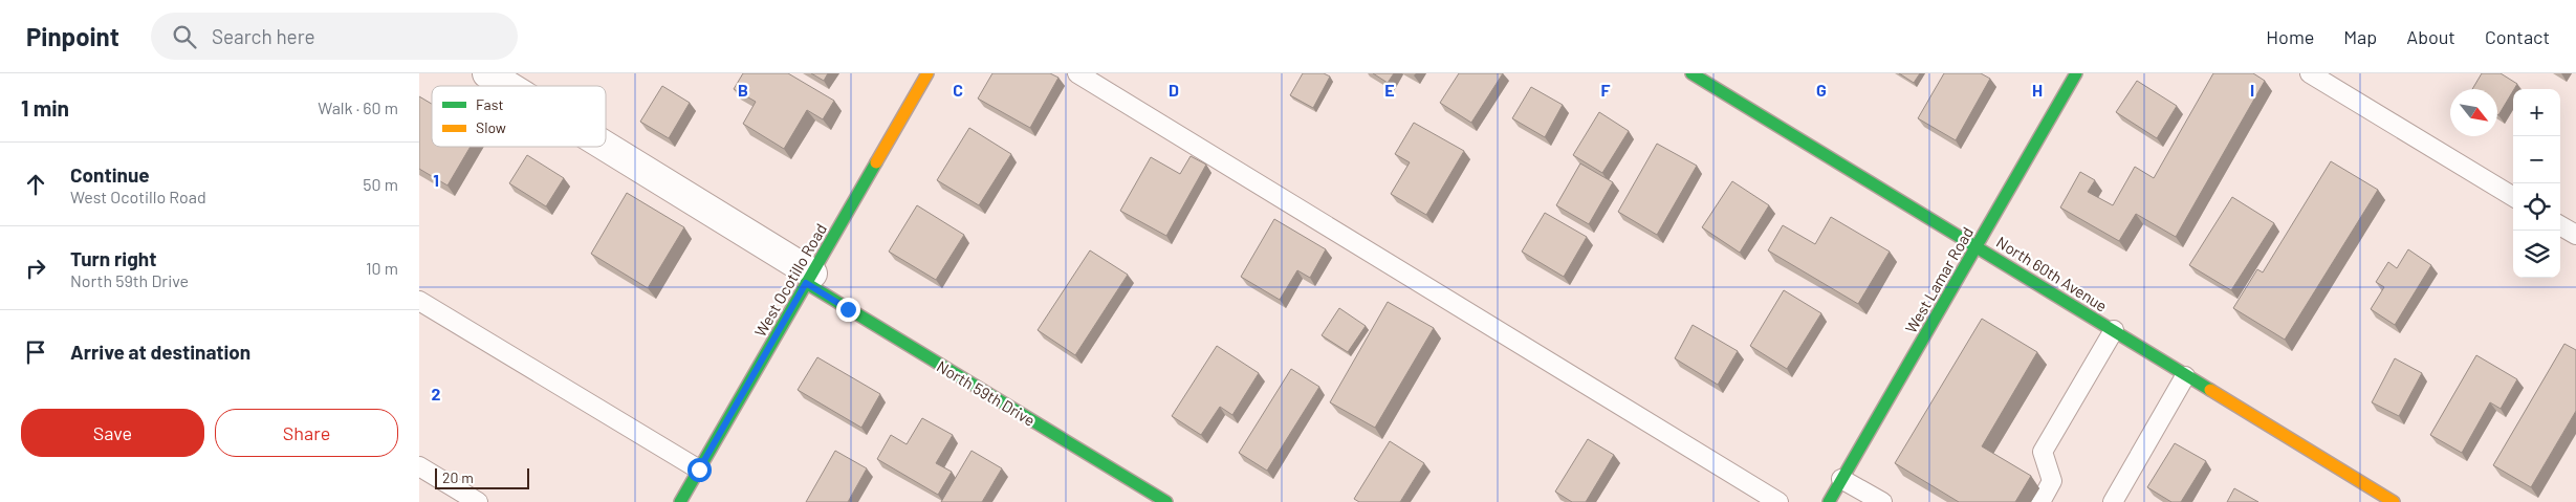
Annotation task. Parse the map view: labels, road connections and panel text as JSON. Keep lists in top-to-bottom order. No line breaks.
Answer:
{"streets":{"street":["North 60th Avenue","West Ocotillo Road","West Lamar Road","North 59th Drive"]},"crossings":[["North 60th Avenue","West Lamar Road"],["West Ocotillo Road","North 59th Drive"]],"legend":["Fast","Slow"],"scale_bar":"20 m","north":"bottom right","page":{"header":"Pinpoint","search":"Search here","nav":["Home","Map","About","Contact"],"heading":["1 min","Walk · 60 m"],"map_buttons":["+","−"],"list":[["Continue","West Ocotillo Road","50 m"],["Turn right","North 59th Drive","10 m"],"Arrive at destination"],"buttons":["Save","Share"],"scale":"20 m"},"grid":{"columns":["B","C","D","E","F","G","H","I"],"rows":["1","2"]}}
